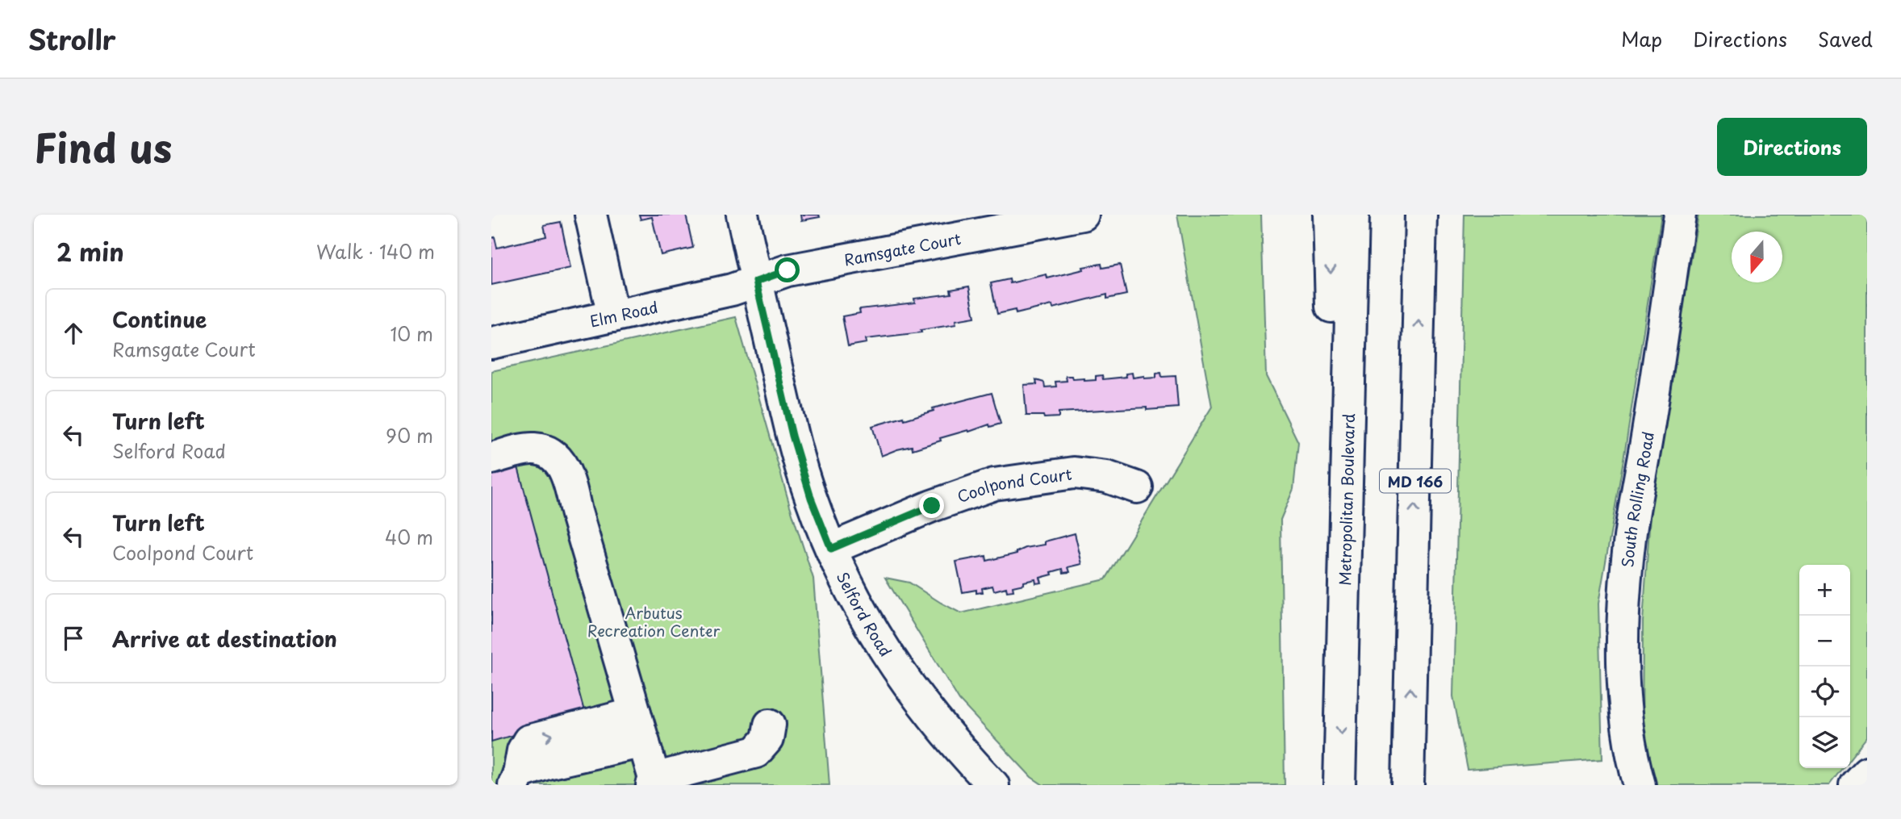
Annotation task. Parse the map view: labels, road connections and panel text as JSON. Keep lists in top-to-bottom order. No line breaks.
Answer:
{"streets":{"main road":["Ramsgate Court","Elm Road","MD 166","Coolpond Court","South Rolling Road","Metropolitan Boulevard","Selford Road"]},"crossings":[["Ramsgate Court","Elm Road"],["Ramsgate Court","Selford Road"],["Elm Road","Selford Road"],["Coolpond Court","Selford Road"]],"parks":["Arbutus Recreation Center"],"north":"bottom","page":{"header":"Strollr","nav":["Map","Directions","Saved"],"title":"Find us","buttons":"Directions","heading":["2 min","Walk · 140 m"],"list":[["Continue","Ramsgate Court","10 m"],["Turn left","Selford Road","90 m"],["Turn left","Coolpond Court","40 m"],"Arrive at destination"],"map_buttons":["+","−"]}}
